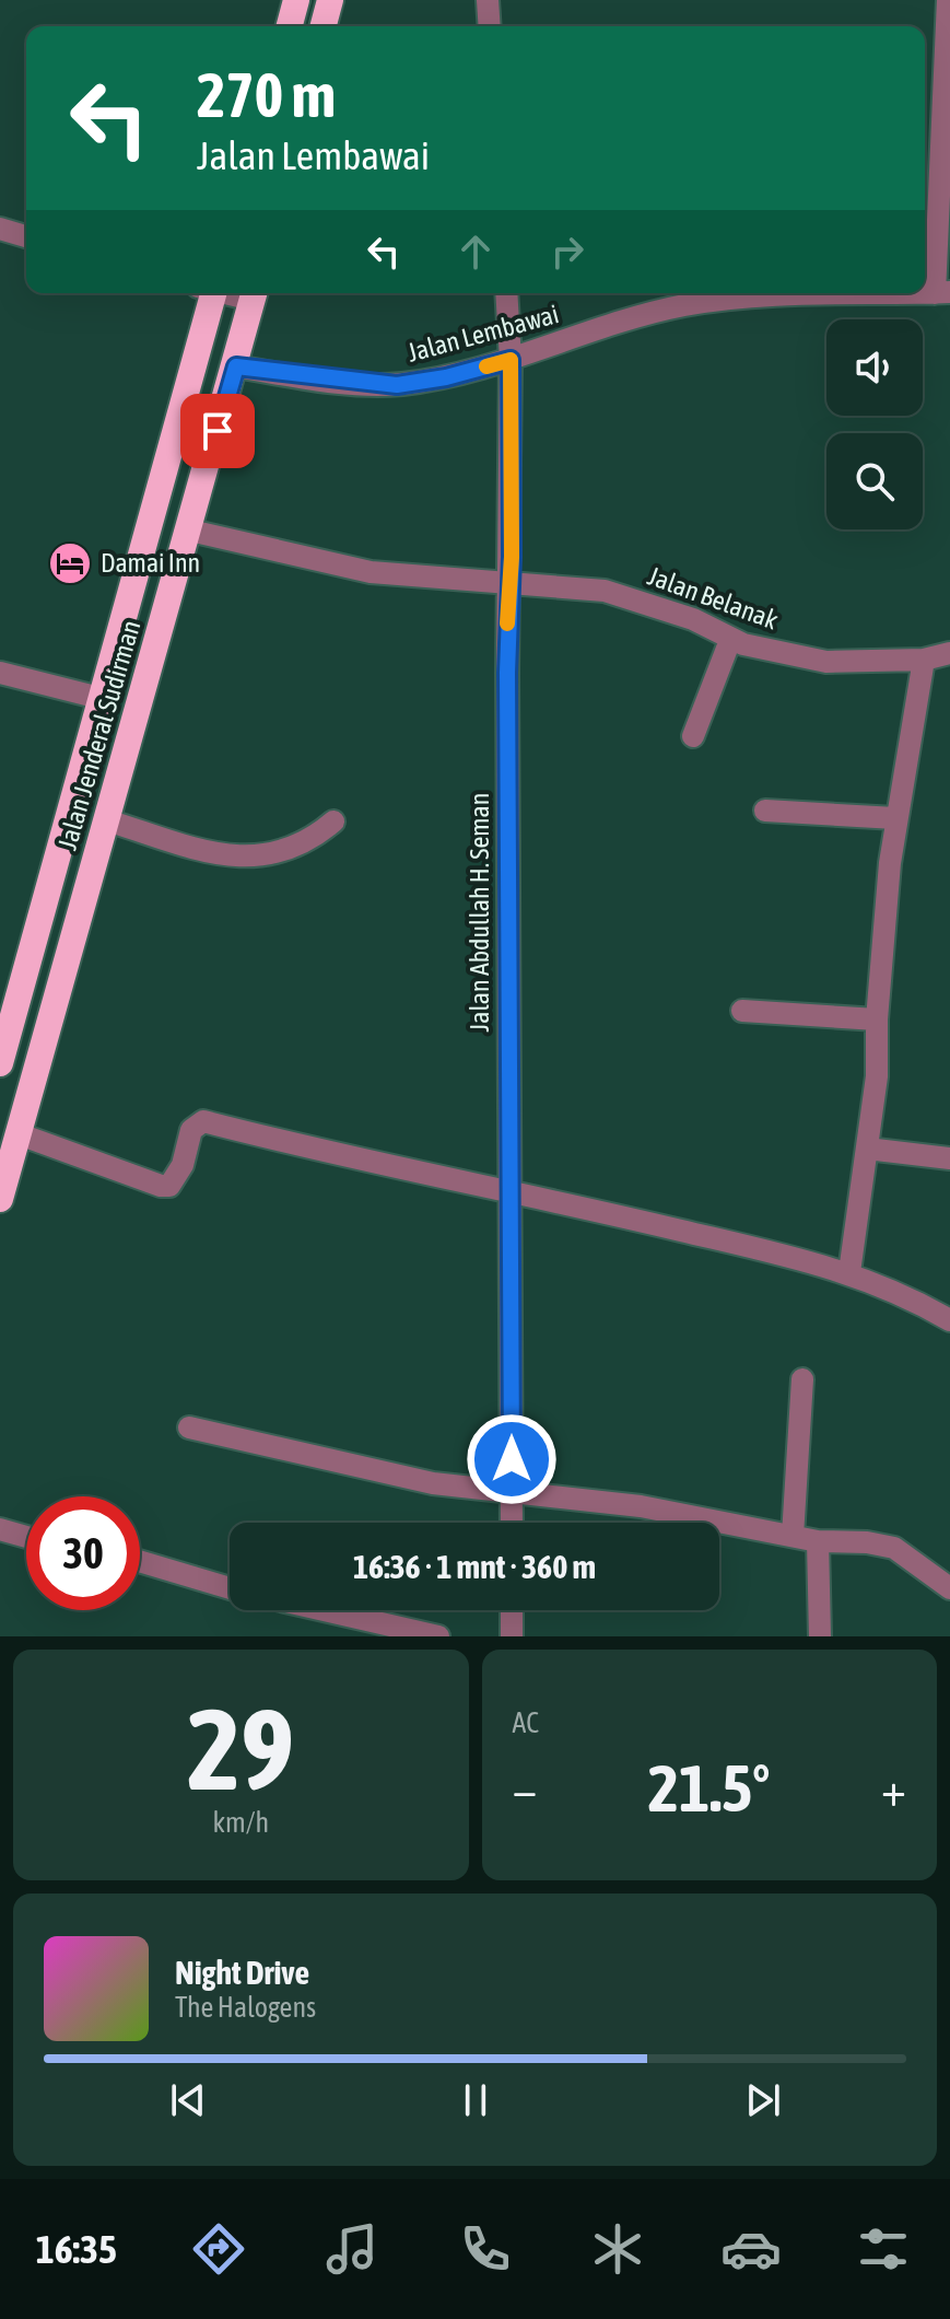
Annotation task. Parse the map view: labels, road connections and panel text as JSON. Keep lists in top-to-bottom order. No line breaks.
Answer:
{"streets":{"highway":["Jalan Jenderal Sudirman"],"street":["Jalan Lembawai","Jalan Belanak","Jalan Abdullah H. Seman"]},"crossings":[["Jalan Lembawai","Jalan Jenderal Sudirman"],["Jalan Lembawai","Jalan Abdullah H. Seman"],["Jalan Belanak","Jalan Jenderal Sudirman"],["Jalan Belanak","Jalan Abdullah H. Seman"]],"places":{"hotel":["Damai Inn"]},"page":{"turn":["270 m","Jalan Lembawai"],"limit":"30","trip":"16:36 · 1 mnt · 360 m","tile":[["29","km/h"],"AC"],"heat":["−","21.5°","+"],"song":["Night Drive","The Halogens"],"tabs":"16:35"}}
